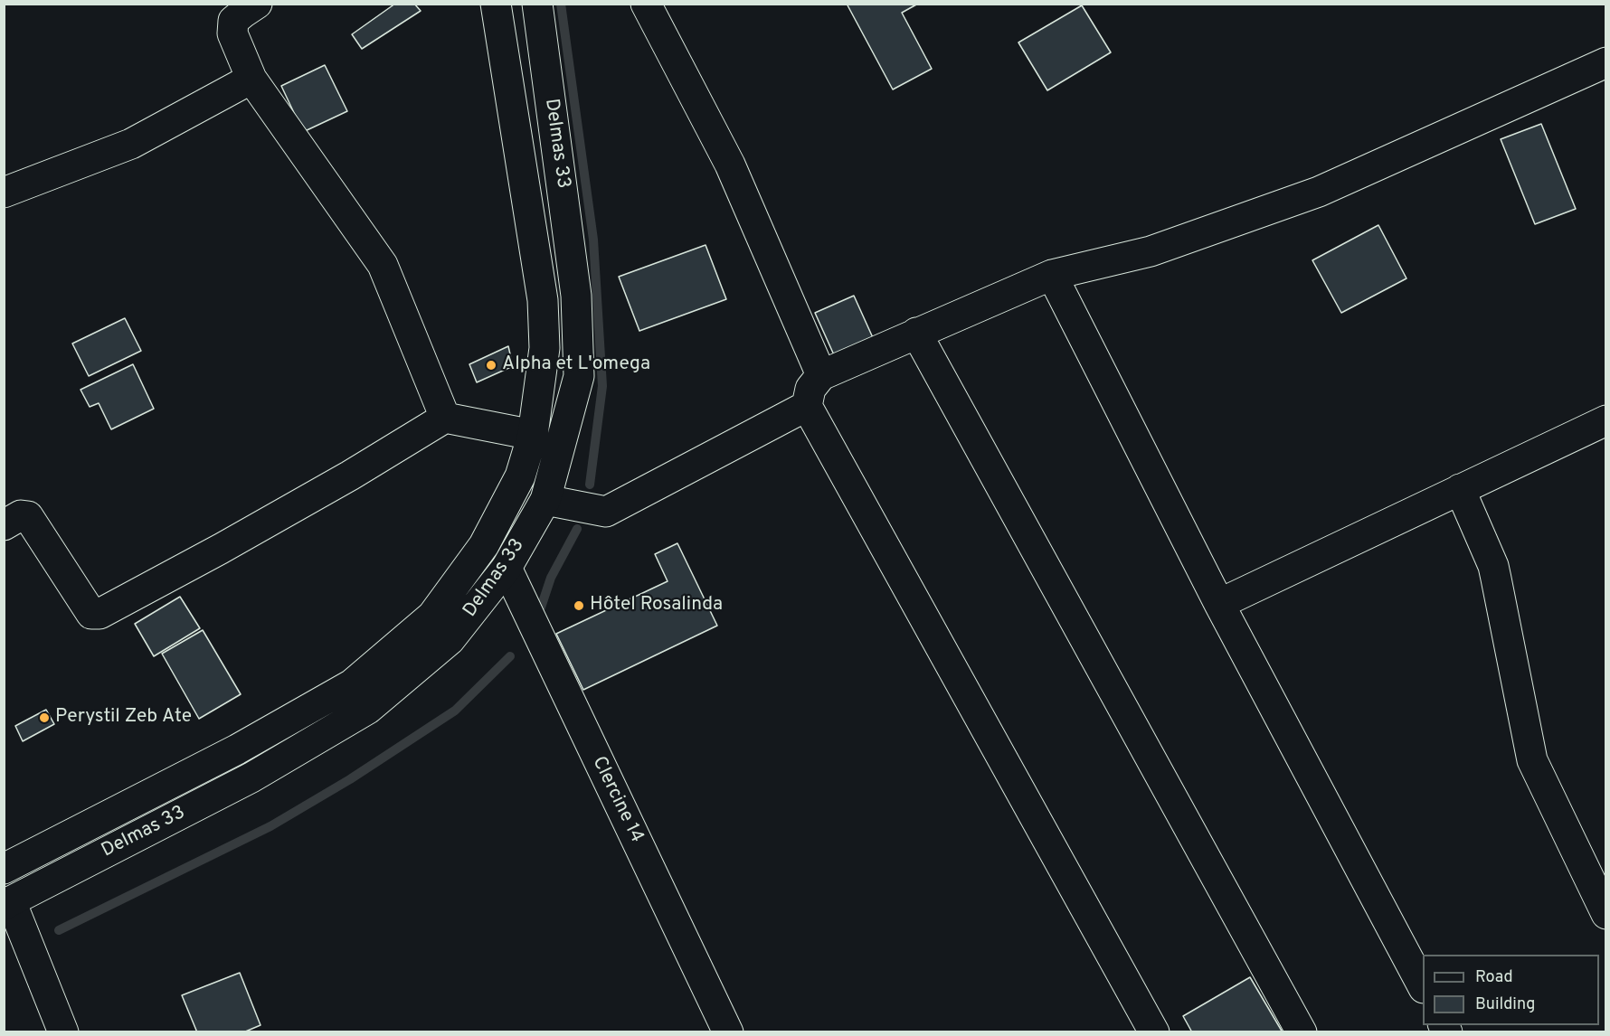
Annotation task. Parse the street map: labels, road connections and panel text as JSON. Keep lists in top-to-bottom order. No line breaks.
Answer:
{"streets":{"street":["Delmas 33","Clercine 14"]},"crossings":[["Delmas 33","Clercine 14"]],"places":["Alpha et L'omega","Hôtel Rosalinda","Perystil Zeb Ate"],"legend":["Road","Building"]}
